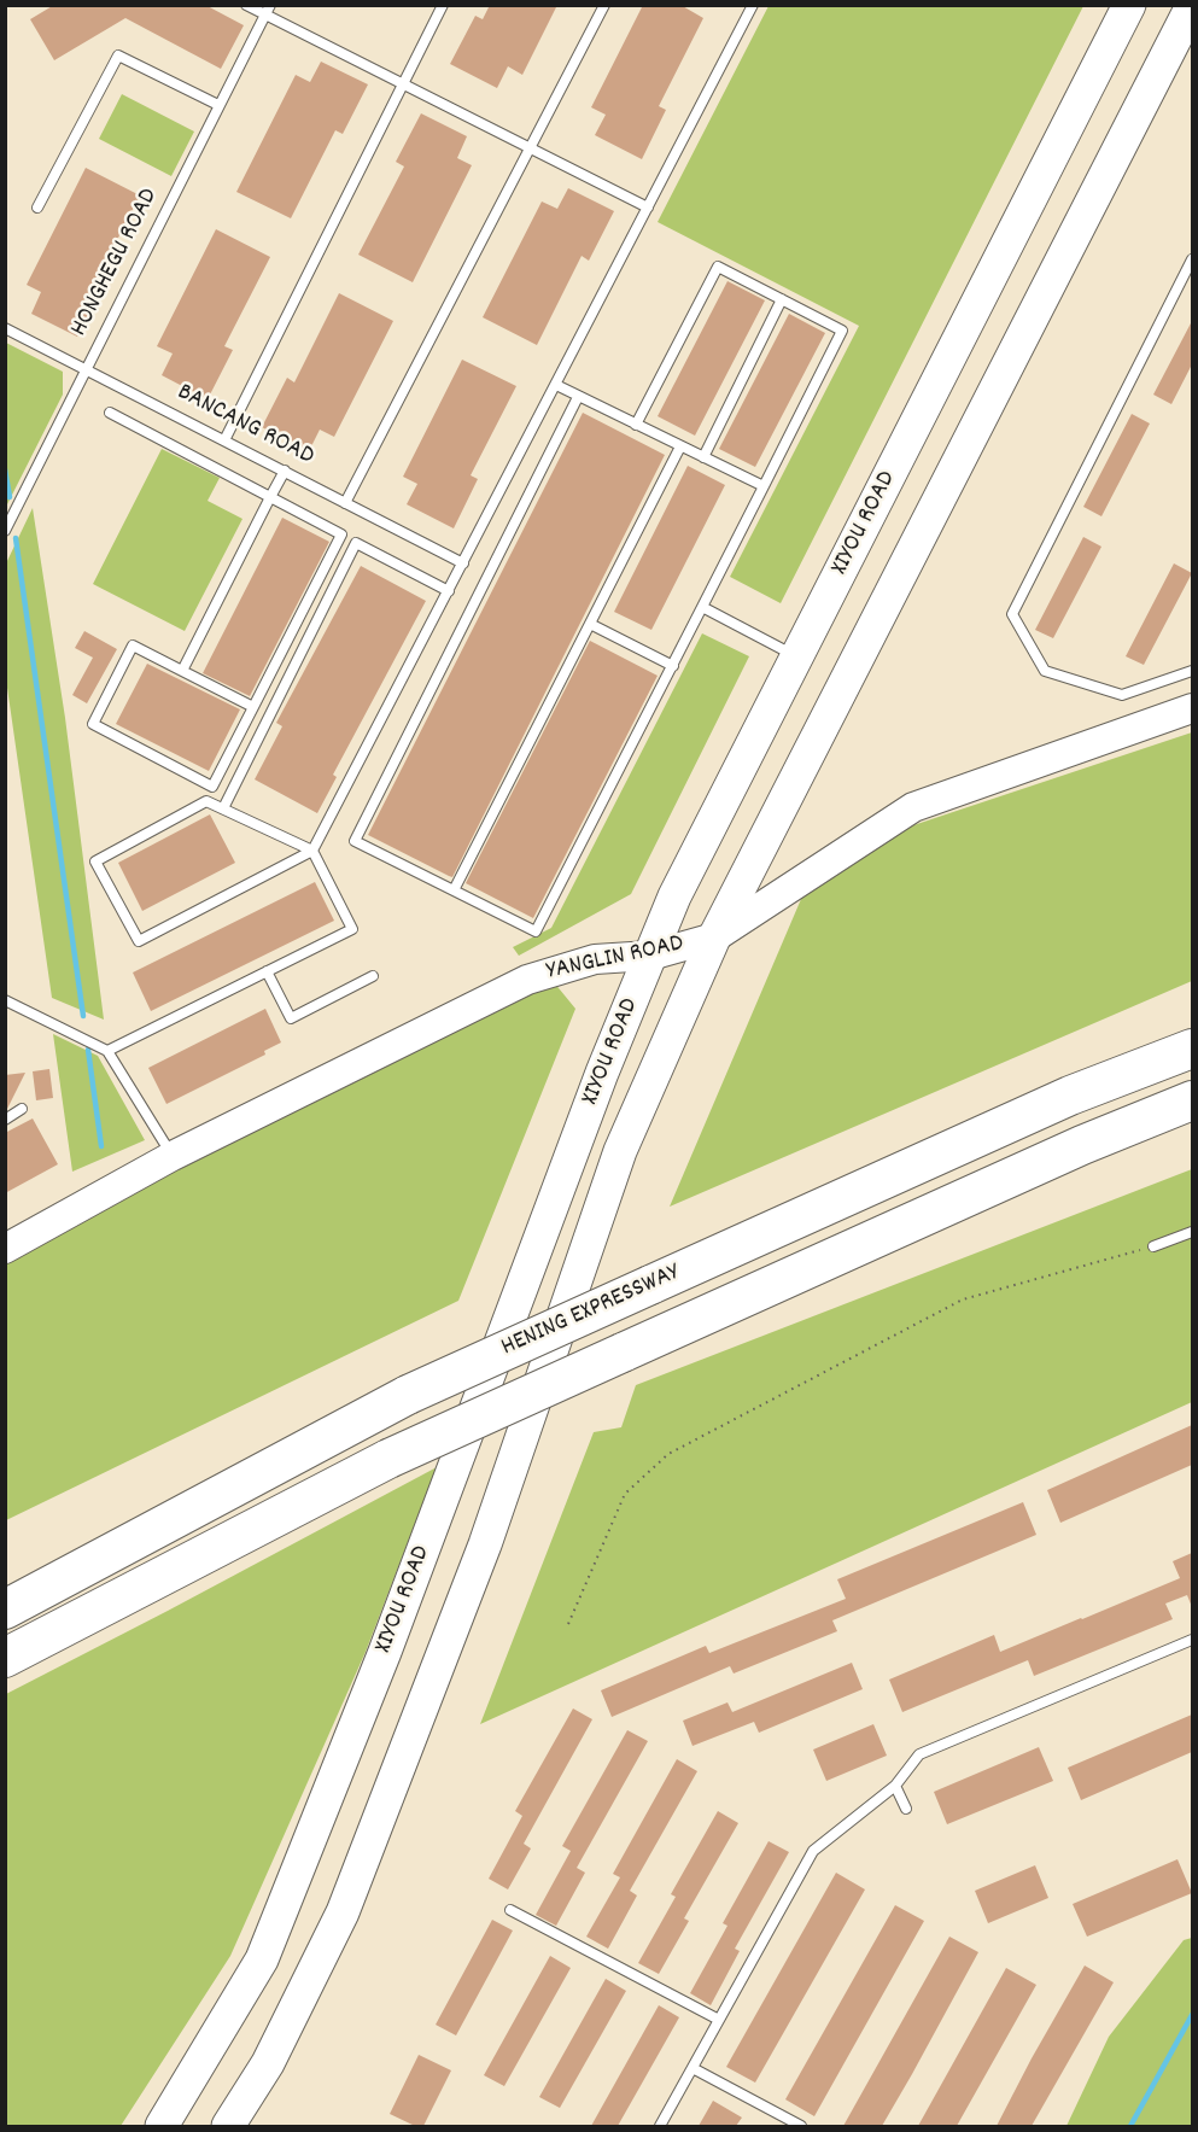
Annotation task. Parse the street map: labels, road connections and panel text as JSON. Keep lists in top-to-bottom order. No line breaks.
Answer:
{"streets":{"highway":["HENING EXPRESSWAY"],"main road":["XIYOU ROAD"],"street":["YANGLIN ROAD"],"lane":["HONGHEGU ROAD","BANCANG ROAD"]},"crossings":[["HONGHEGU ROAD","BANCANG ROAD"],["XIYOU ROAD","YANGLIN ROAD"]]}
